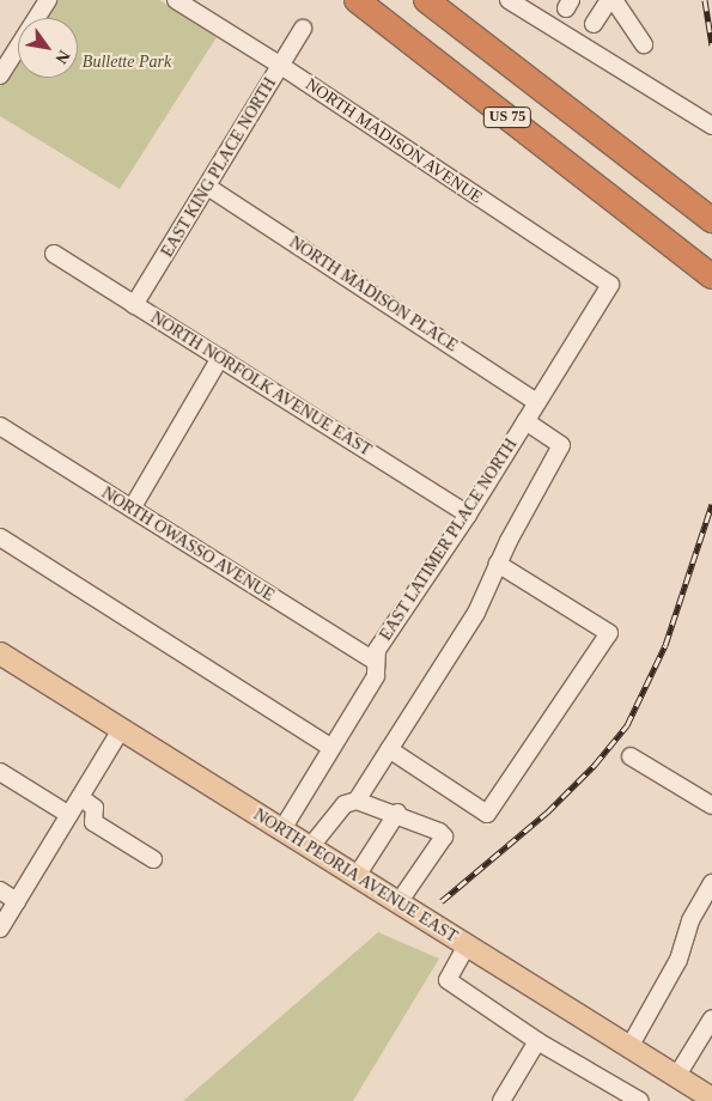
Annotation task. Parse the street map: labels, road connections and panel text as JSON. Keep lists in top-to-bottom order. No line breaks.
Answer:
{"streets":{"highway":["US 75"],"main road":["NORTH PEORIA AVENUE EAST"],"street":["NORTH MADISON AVENUE","EAST KING PLACE NORTH","NORTH MADISON PLACE","NORTH NORFOLK AVENUE EAST","EAST LATIMER PLACE NORTH","NORTH OWASSO AVENUE"]},"crossings":[["NORTH MADISON AVENUE","EAST KING PLACE NORTH"],["NORTH MADISON AVENUE","EAST LATIMER PLACE NORTH"],["EAST KING PLACE NORTH","NORTH MADISON PLACE"],["EAST KING PLACE NORTH","NORTH NORFOLK AVENUE EAST"],["NORTH MADISON PLACE","EAST LATIMER PLACE NORTH"],["NORTH NORFOLK AVENUE EAST","EAST LATIMER PLACE NORTH"],["EAST LATIMER PLACE NORTH","NORTH OWASSO AVENUE"],["EAST LATIMER PLACE NORTH","NORTH PEORIA AVENUE EAST"]],"parks":["Bullette Park"],"north":"bottom right"}
